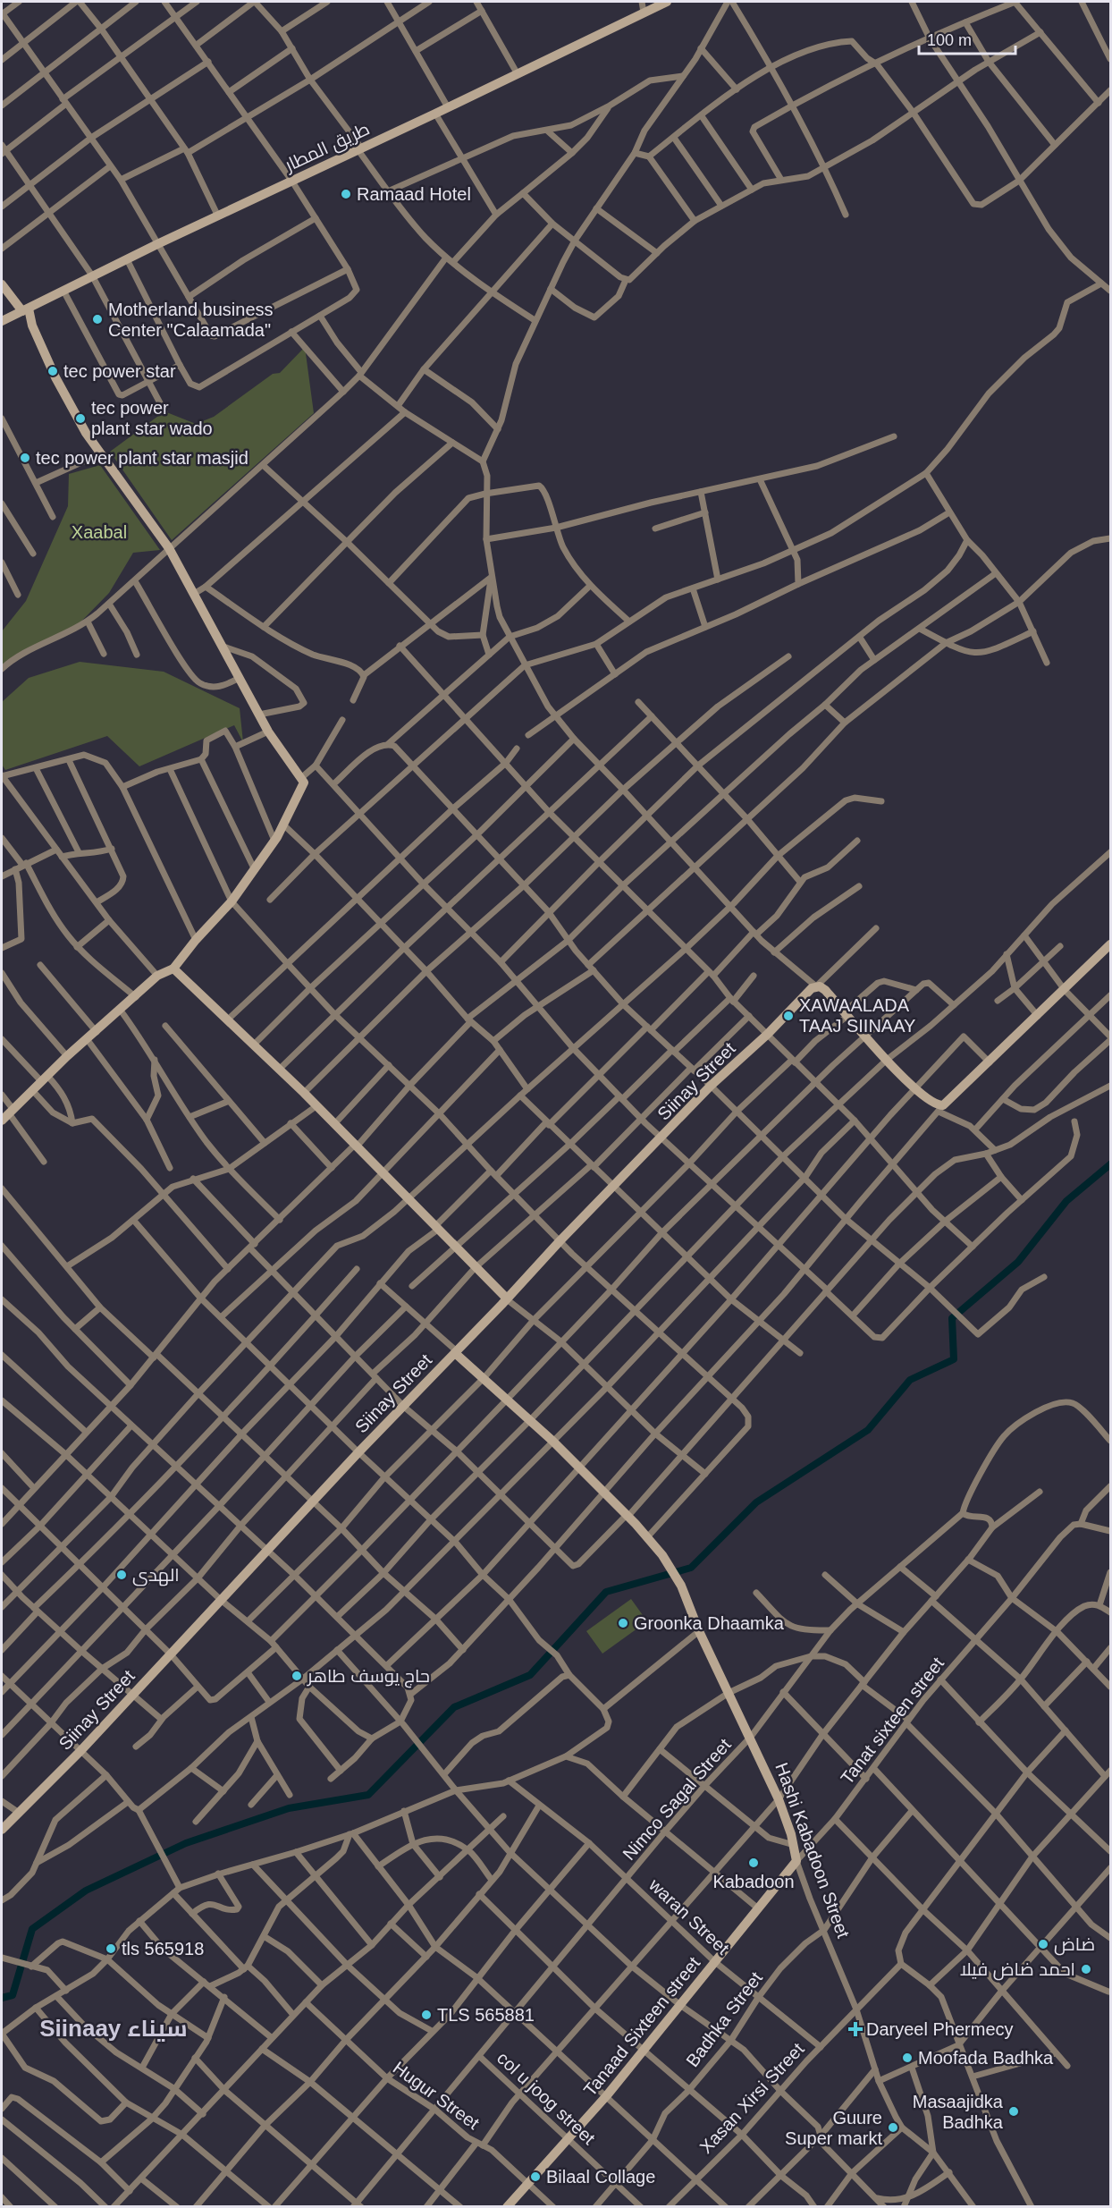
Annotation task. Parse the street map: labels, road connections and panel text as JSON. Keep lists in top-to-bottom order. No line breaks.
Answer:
{"streets":{"street":["طريق المطار","Siinay Street","Tanat sixteen street","Nimco Sagal Street","Hashi Kabadoon Street","waran Street","Badhka Street","Tanaad Sixteen street","Hugur Street","col u joog street","Xasan Xirsi Street"]},"crossings":[["Siinay Street","Hashi Kabadoon Street"],["Tanat sixteen street","Hashi Kabadoon Street"],["Tanat sixteen street","Tanaad Sixteen street"],["Nimco Sagal Street","Hashi Kabadoon Street"],["Nimco Sagal Street","waran Street"],["Nimco Sagal Street","Hugur Street"],["Nimco Sagal Street","col u joog street"],["Hashi Kabadoon Street","Badhka Street"],["Hashi Kabadoon Street","Tanaad Sixteen street"],["Hashi Kabadoon Street","Xasan Xirsi Street"],["waran Street","Badhka Street"],["waran Street","Tanaad Sixteen street"],["waran Street","Xasan Xirsi Street"],["Badhka Street","col u joog street"],["Tanaad Sixteen street","Hugur Street"],["Tanaad Sixteen street","col u joog street"]],"districts":["Siinaay سيناء"],"parks":["Xaabal"],"places":{"other":["Ramaad Hotel","Motherland business Center \"Calaamada\"","tec power star","tec power plant star wado","tec power plant star masjid","XAWAALADA TAAJ SIINAAY","الهدى","Groonka Dhaamka","حاج يوسف طاهر","Kabadoon","ضاض","tls 565918","احمد ضاض فيلا","TLS 565881","Moofada Badhka","Masaajidka Badhka","Guure Super markt","Bilaal Collage"],"health":["Daryeel Phermecy"]},"scale_bar":"100 m"}
